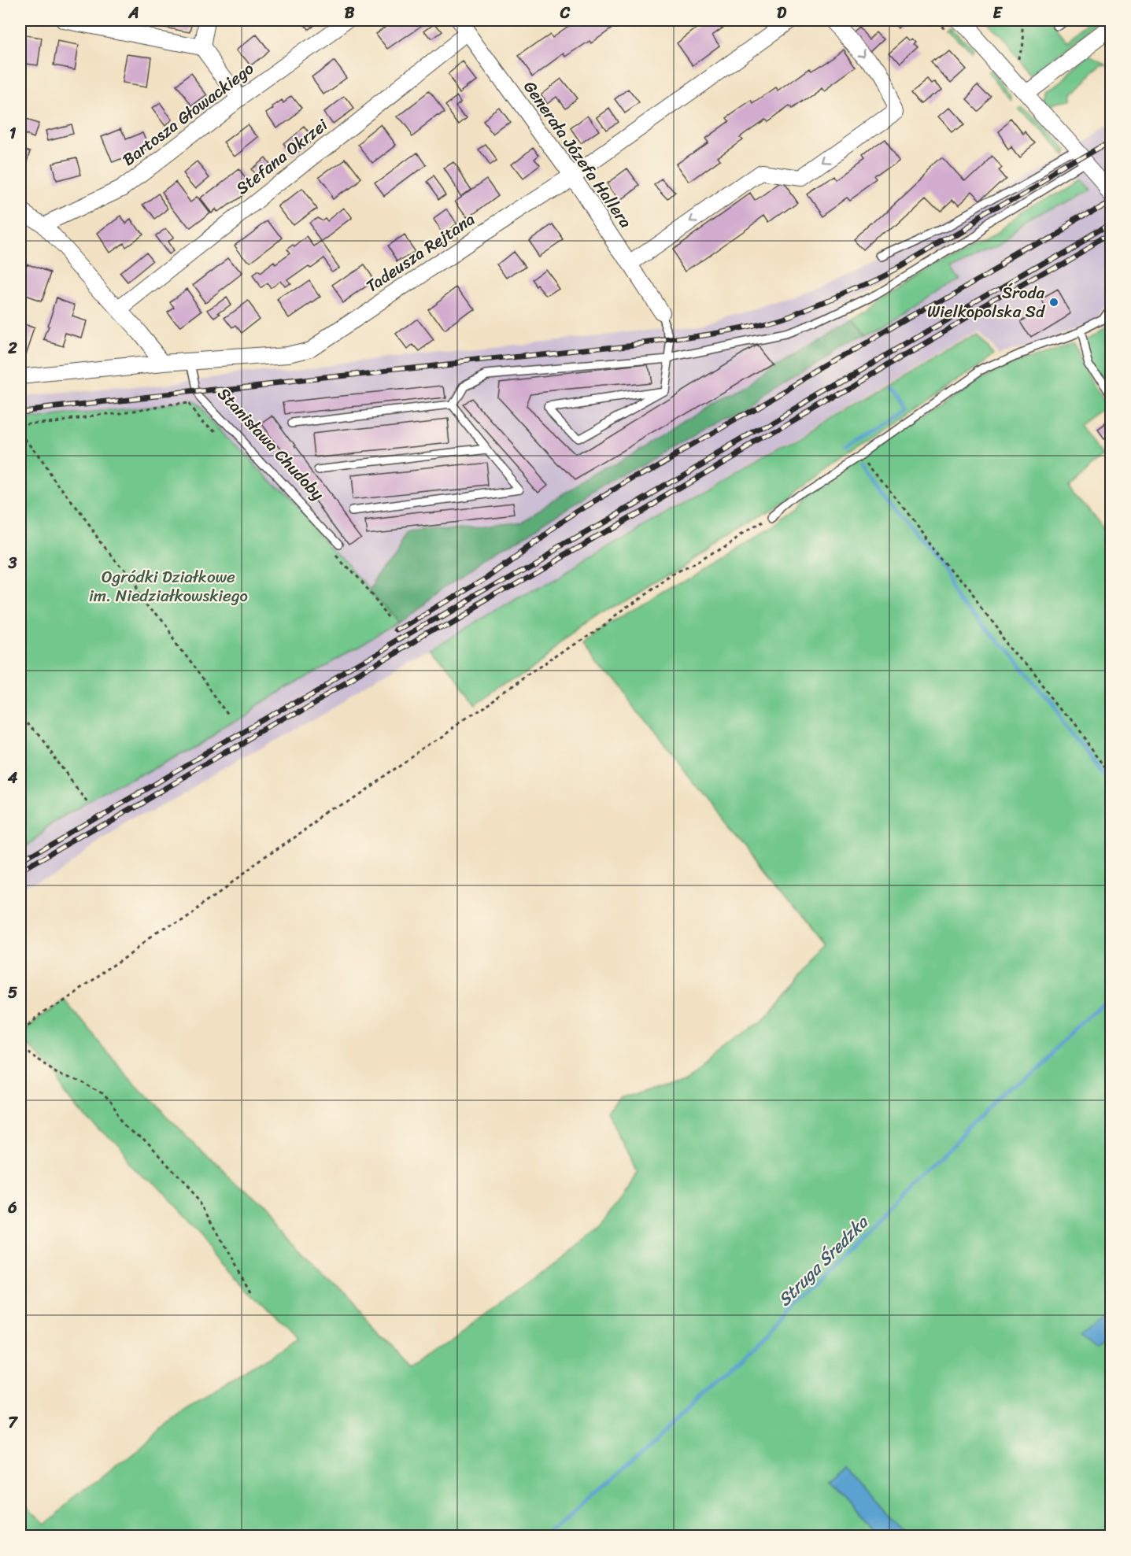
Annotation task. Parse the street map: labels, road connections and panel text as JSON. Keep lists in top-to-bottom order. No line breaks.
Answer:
{"streets":{"street":["Bartosza Głowackiego","Generała Józefa Hallera","Stefana Okrzei","Tadeusza Rejtana"],"lane":["Stanisława Chudoby"]},"crossings":[["Generała Józefa Hallera","Stefana Okrzei"],["Generała Józefa Hallera","Tadeusza Rejtana"],["Tadeusza Rejtana","Stanisława Chudoby"]],"water":["Struga Średzka"],"parks":["Ogródki Działkowe im. Niedziałkowskiego"],"places":["Środa Wielkopolska Sd"],"grid":{"columns":["A","B","C","D","E"],"rows":["1","2","3","4","5","6","7"]}}
